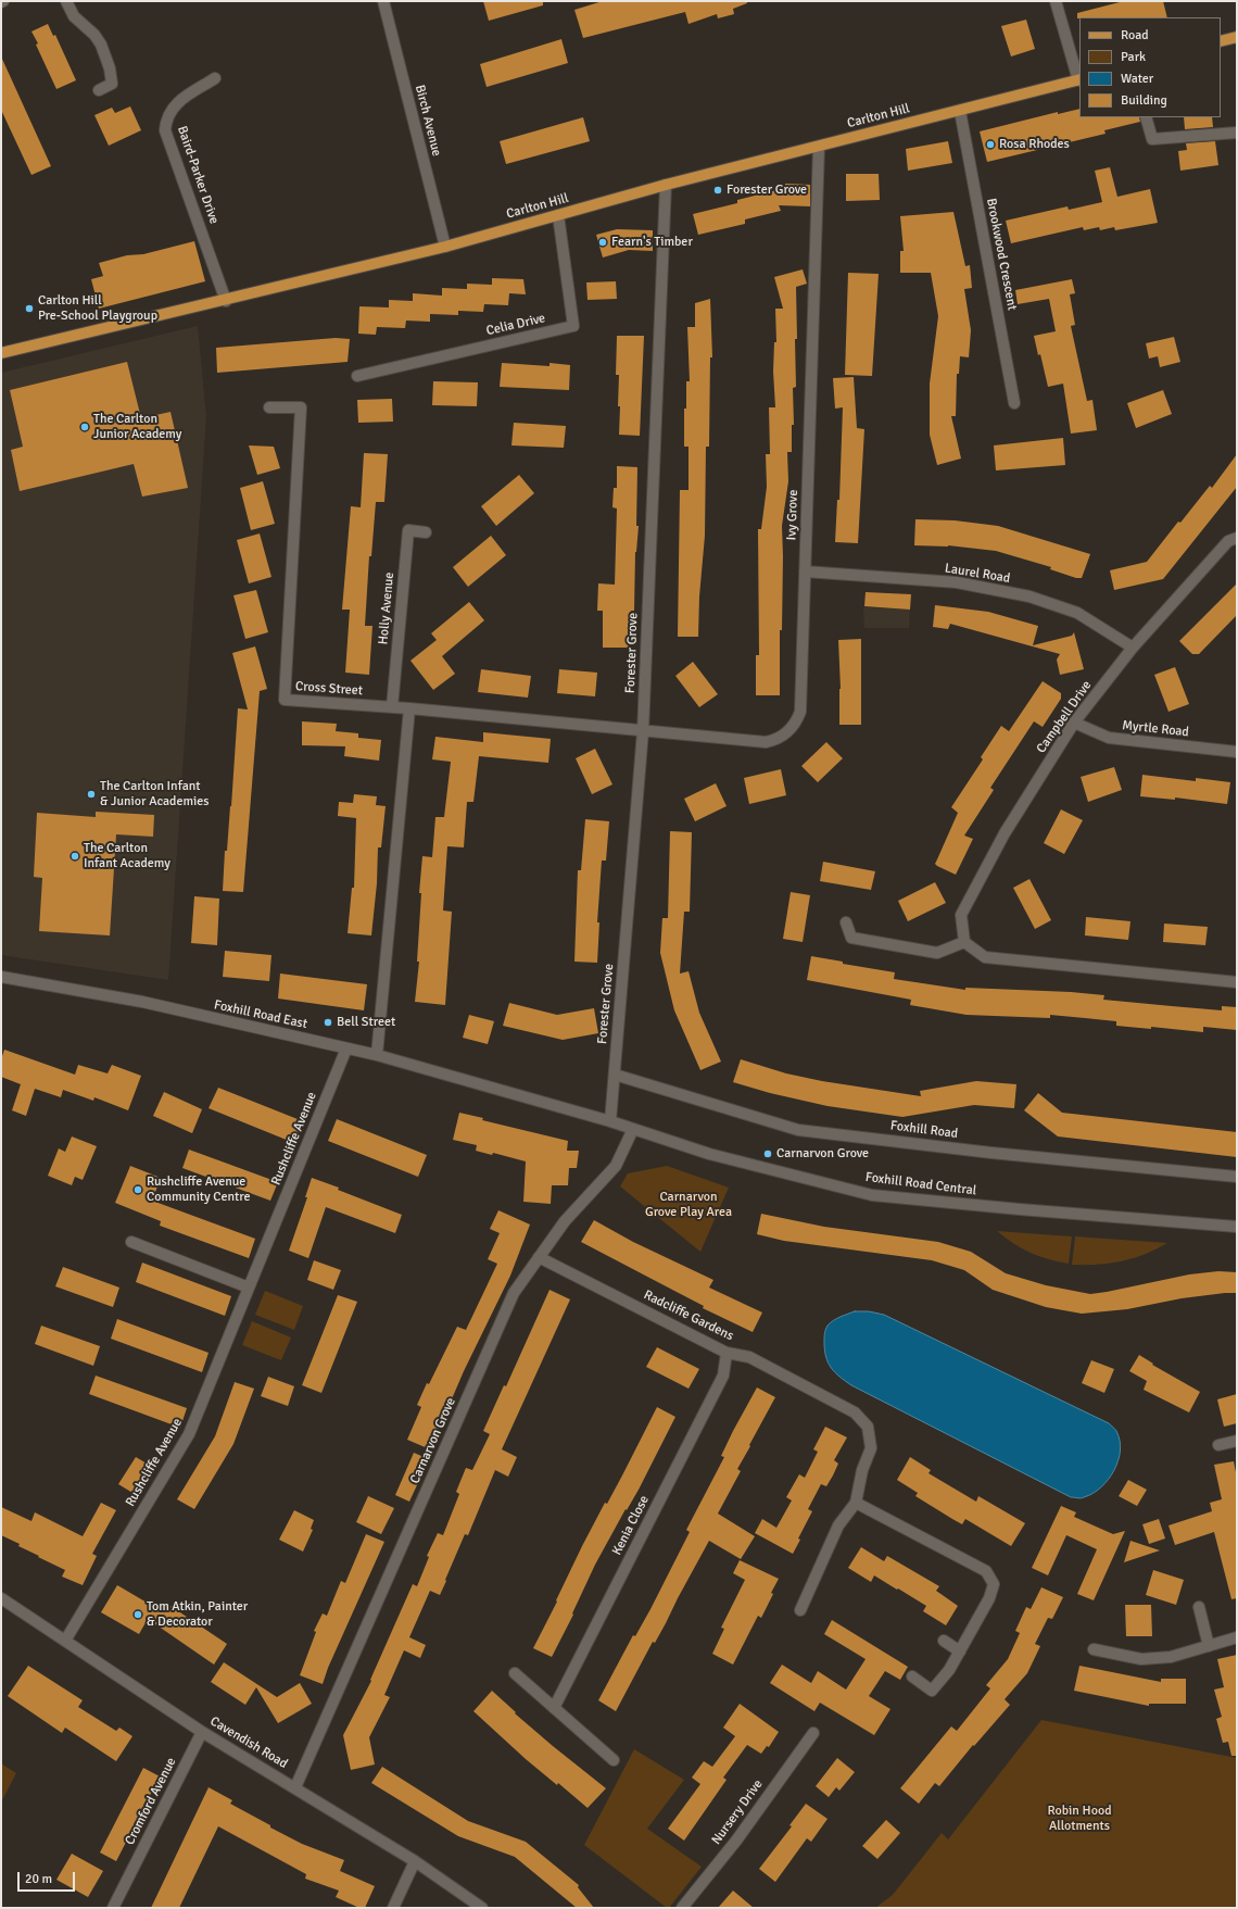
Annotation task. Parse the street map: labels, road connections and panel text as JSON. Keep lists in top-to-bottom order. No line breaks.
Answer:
{"streets":{"main road":["Carlton Hill"],"street":["Birch Avenue","Baird-Parker Drive","Brookwood Crescent","Celia Drive","Ivy Grove","Laurel Road","Holly Avenue","Forester Grove","Cross Street","Campbell Drive","Myrtle Road","Foxhill Road East","Foxhill Road","Rushcliffe Avenue","Foxhill Road Central","Radcliffe Gardens","Carnarvon Grove","Kenia Close","Cavendish Road","Cromford Avenue","Nursery Drive"]},"crossings":[["Carlton Hill","Birch Avenue"],["Carlton Hill","Baird-Parker Drive"],["Carlton Hill","Brookwood Crescent"],["Carlton Hill","Celia Drive"],["Carlton Hill","Ivy Grove"],["Carlton Hill","Forester Grove"],["Ivy Grove","Laurel Road"],["Ivy Grove","Forester Grove"],["Ivy Grove","Cross Street"],["Laurel Road","Campbell Drive"],["Holly Avenue","Cross Street"],["Forester Grove","Cross Street"],["Forester Grove","Foxhill Road East"],["Forester Grove","Foxhill Road"],["Forester Grove","Foxhill Road Central"],["Campbell Drive","Myrtle Road"],["Foxhill Road East","Rushcliffe Avenue"],["Foxhill Road East","Foxhill Road Central"],["Rushcliffe Avenue","Cavendish Road"],["Foxhill Road Central","Carnarvon Grove"],["Radcliffe Gardens","Carnarvon Grove"],["Radcliffe Gardens","Kenia Close"],["Carnarvon Grove","Cavendish Road"],["Cavendish Road","Cromford Avenue"]],"parks":["Carnarvon Grove Play Area","Robin Hood Allotments"],"places":["Rosa Rhodes","Forester Grove","Fearn's Timber","Carlton Hill Pre-School Playgroup","The Carlton Junior Academy","The Carlton Infant & Junior Academies","The Carlton Infant Academy","Bell Street","Carnarvon Grove","Rushcliffe Avenue Community Centre","Tom Atkin, Painter & Decorator"],"legend":["Road","Park","Water","Building"],"scale_bar":"20 m"}
